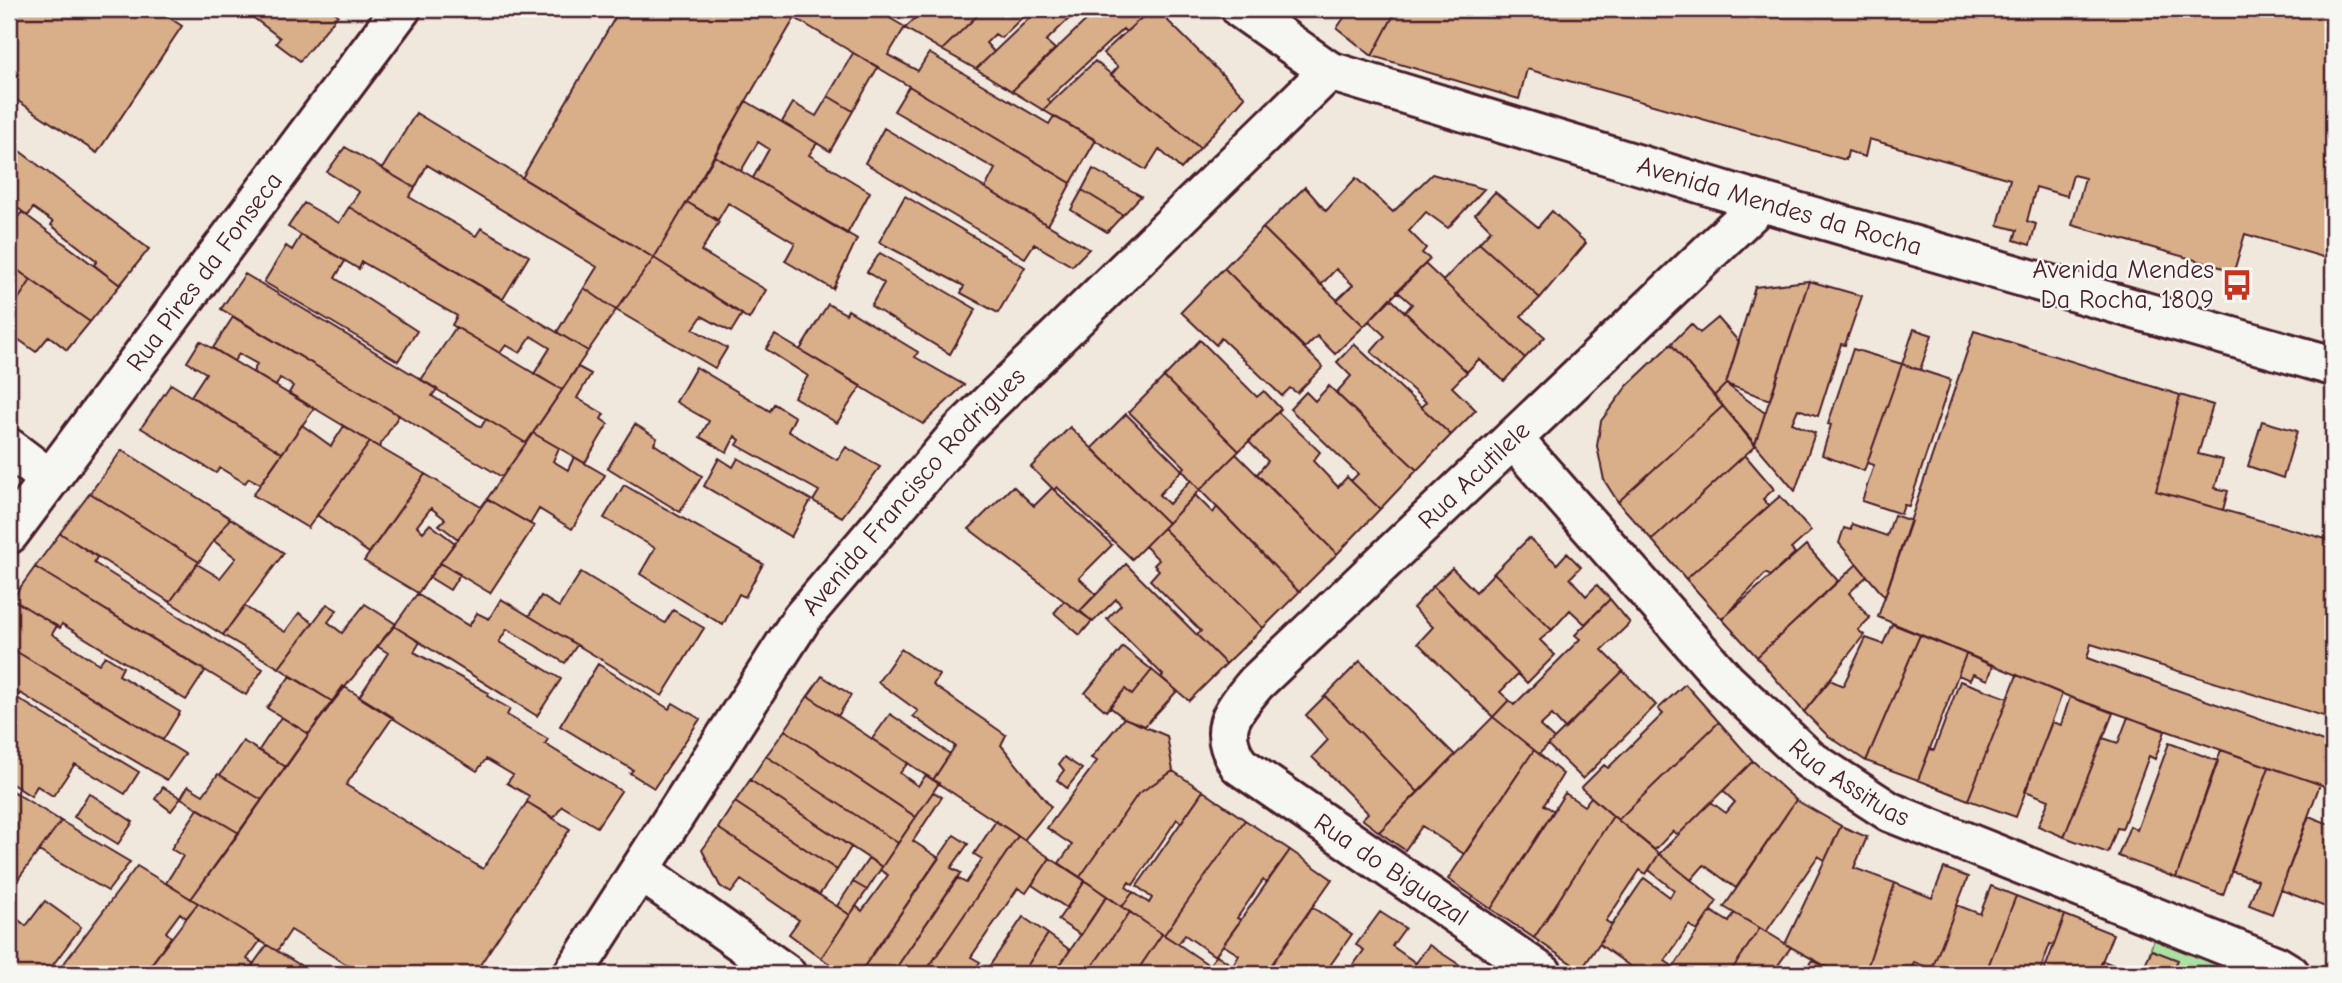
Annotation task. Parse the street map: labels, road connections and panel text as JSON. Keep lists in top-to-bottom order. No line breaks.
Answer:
{"streets":{"street":["Avenida Mendes da Rocha","Rua Pires da Fonseca","Rua Acutilele","Avenida Francisco Rodrigues","Rua Assituas","Rua do Biguazal"]},"crossings":[["Avenida Mendes da Rocha","Rua Acutilele"],["Avenida Mendes da Rocha","Avenida Francisco Rodrigues"],["Rua Acutilele","Rua Assituas"],["Rua Acutilele","Rua do Biguazal"]],"places":{"bus stop":["Avenida Mendes Da Rocha, 1809"]}}
